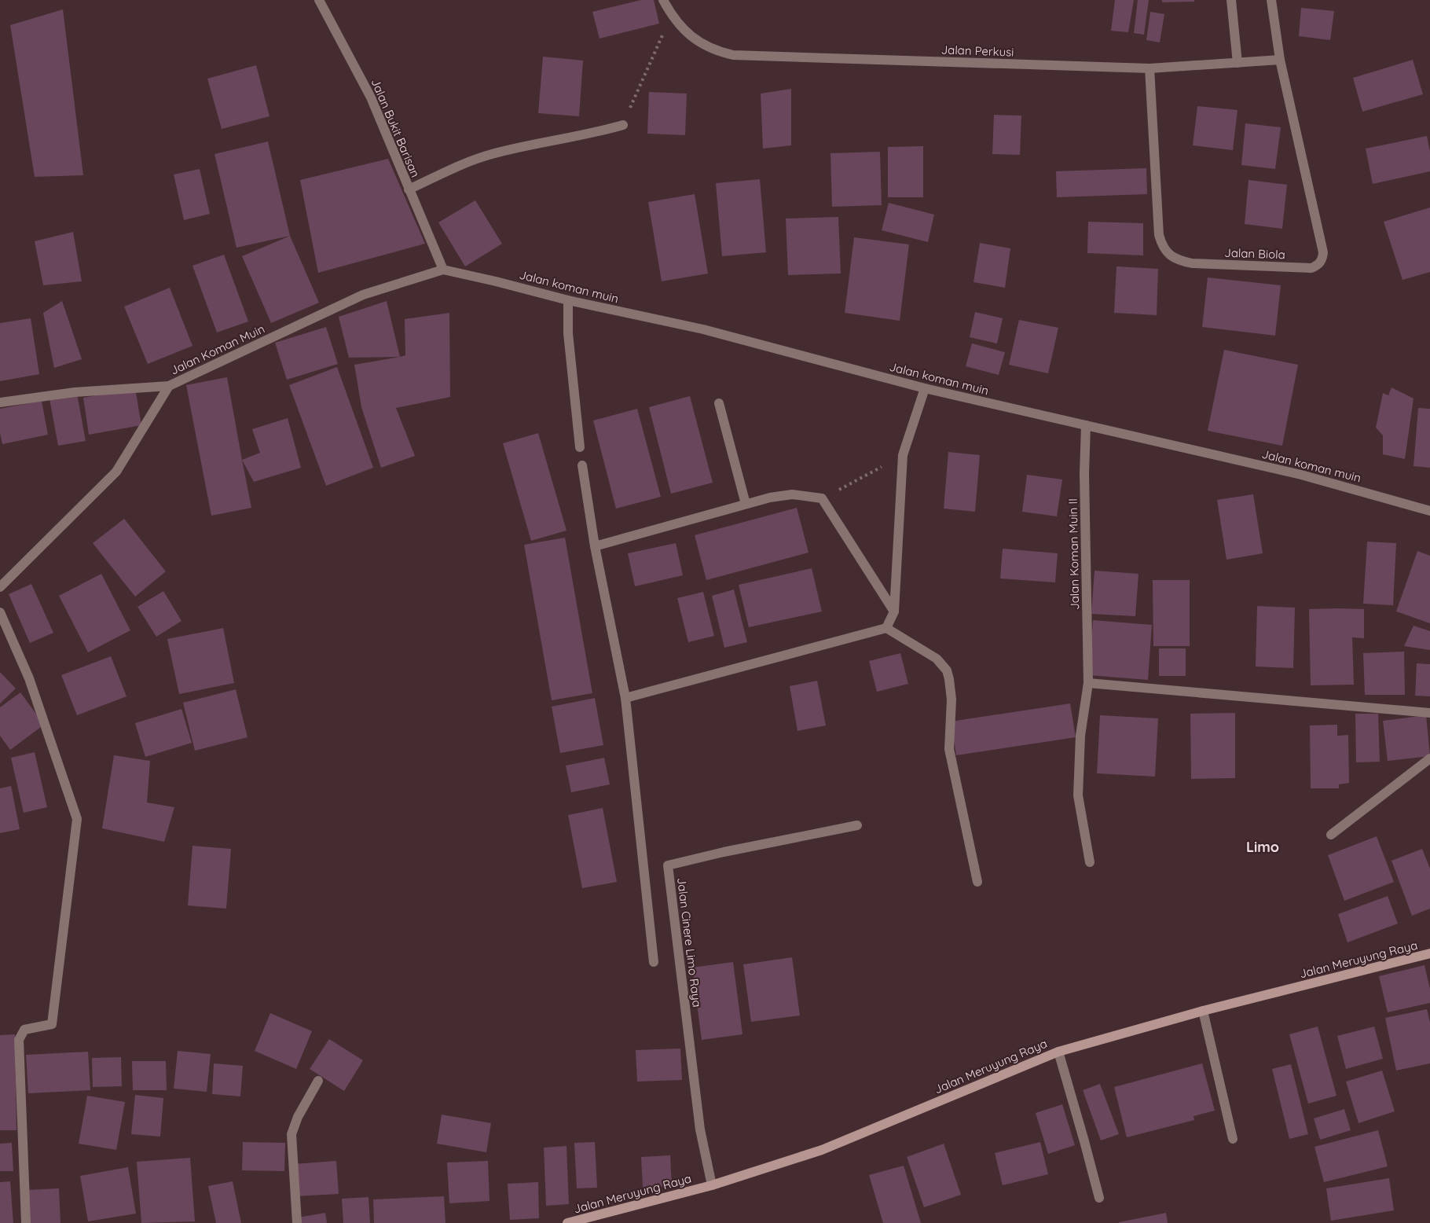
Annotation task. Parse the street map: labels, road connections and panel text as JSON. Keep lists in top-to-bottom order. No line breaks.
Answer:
{"streets":{"main road":["Jalan Meruyung Raya"],"street":["Jalan Perkusi","Jalan Bukit Barisan","Jalan Biola","Jalan koman muin","Jalan Koman Muin","Jalan Koman Muin II","Jalan Cinere Limo Raya"]},"crossings":[["Jalan Perkusi","Jalan Biola"],["Jalan Bukit Barisan","Jalan koman muin"],["Jalan Bukit Barisan","Jalan Koman Muin"],["Jalan koman muin","Jalan Koman Muin"],["Jalan koman muin","Jalan Koman Muin II"],["Jalan Cinere Limo Raya","Jalan Meruyung Raya"]],"districts":["Limo"]}
